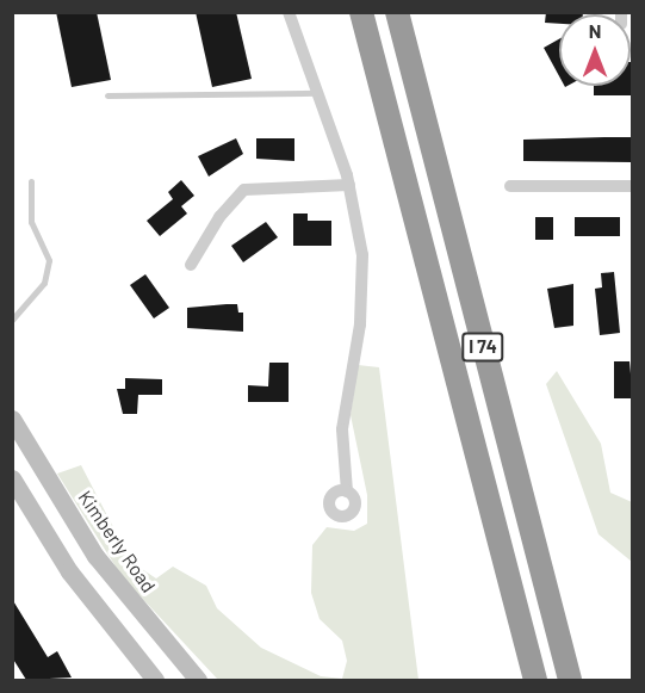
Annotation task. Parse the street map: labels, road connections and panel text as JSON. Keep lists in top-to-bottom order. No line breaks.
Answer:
{"streets":{"highway":["I 74"],"main road":["Kimberly Road"]},"north":"top"}
